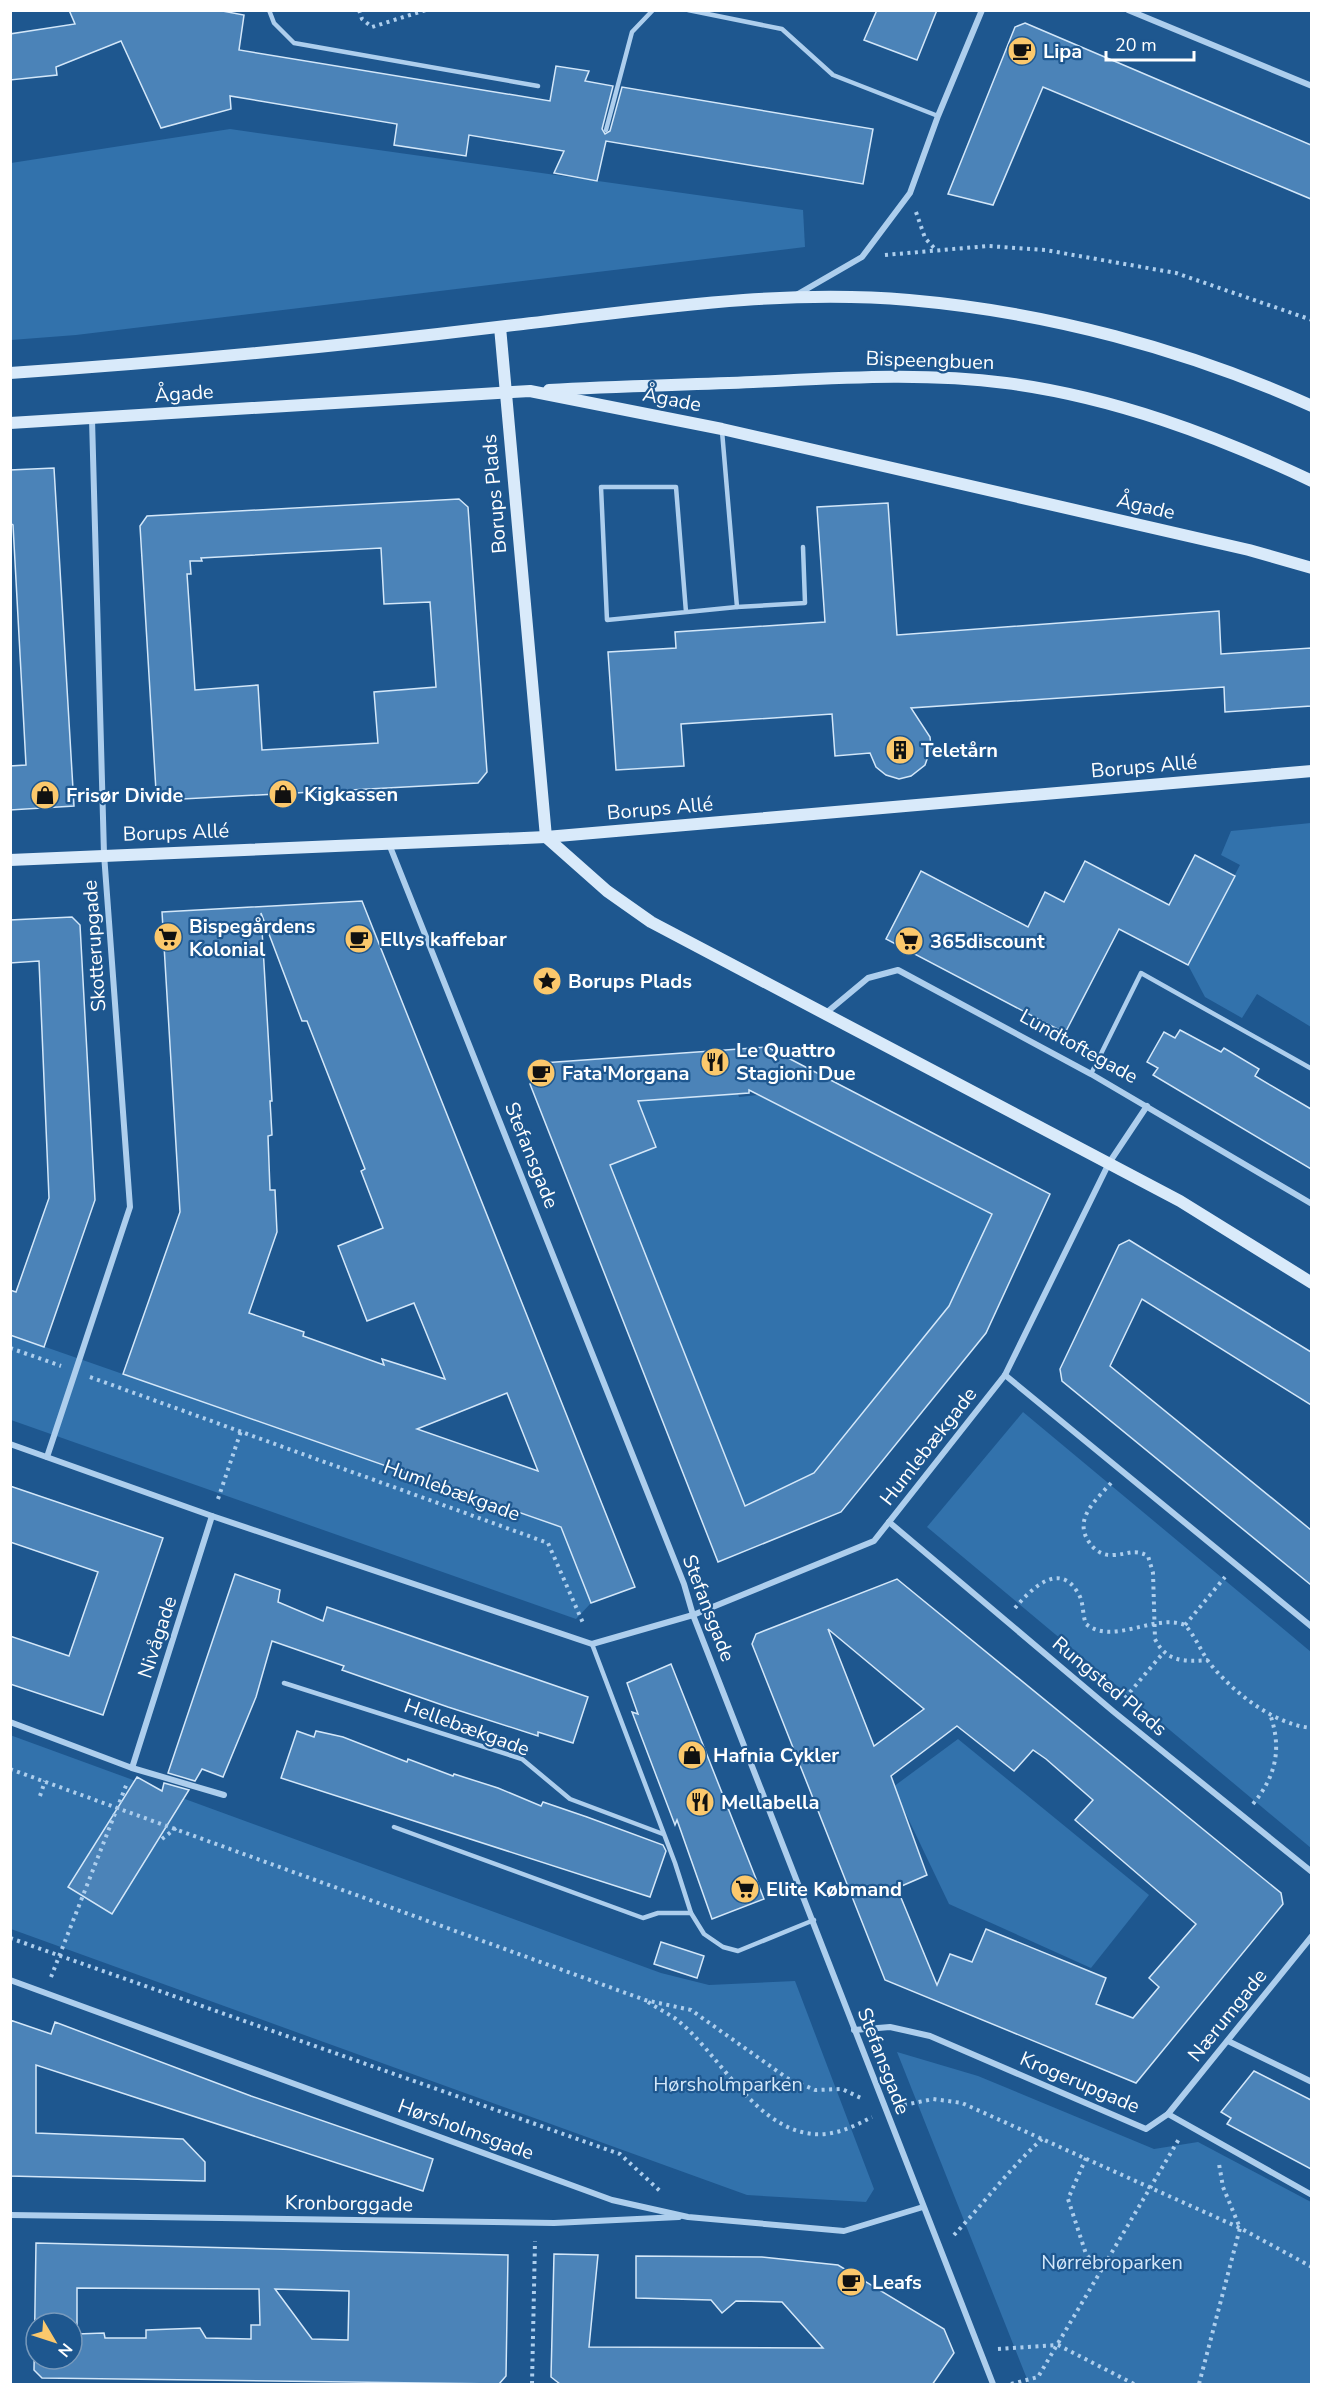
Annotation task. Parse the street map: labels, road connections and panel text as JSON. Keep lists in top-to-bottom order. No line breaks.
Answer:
{"streets":{"street":["Bispeengbuen","Ågade","Borups Plads","Borups Allé","Skotterupgade","Lundtoftegade","Stefansgade","Humlebækgade","Nivågade","Rungsted Plads","Nærumgade","Krogerupgade","Hørsholmsgade","Kronborggade"],"lane":["Hellebækgade"]},"crossings":[["Bispeengbuen","Ågade"],["Ågade","Borups Plads"],["Ågade","Skotterupgade"],["Borups Plads","Borups Allé"],["Borups Allé","Skotterupgade"],["Borups Allé","Stefansgade"],["Skotterupgade","Humlebækgade"],["Lundtoftegade","Humlebækgade"],["Stefansgade","Humlebækgade"],["Stefansgade","Krogerupgade"],["Stefansgade","Hørsholmsgade"],["Humlebækgade","Rungsted Plads"],["Nærumgade","Krogerupgade"],["Hørsholmsgade","Kronborggade"]],"parks":["Hørsholmparken","Nørrebroparken"],"places":{"cafe":["Lipa","Ellys kaffebar","Fata'Morgana","Leafs"],"building":["Teletårn"],"shop":["Kigkassen","Frisør Divide","Hafnia Cykler"],"supermarket":["Bispegårdens Kolonial","365discount","Elite Købmand"],"place":["Borups Plads"],"restaurant":["Le Quattro Stagioni Due","Mellabella"]},"scale_bar":"20 m","north":"bottom right"}
